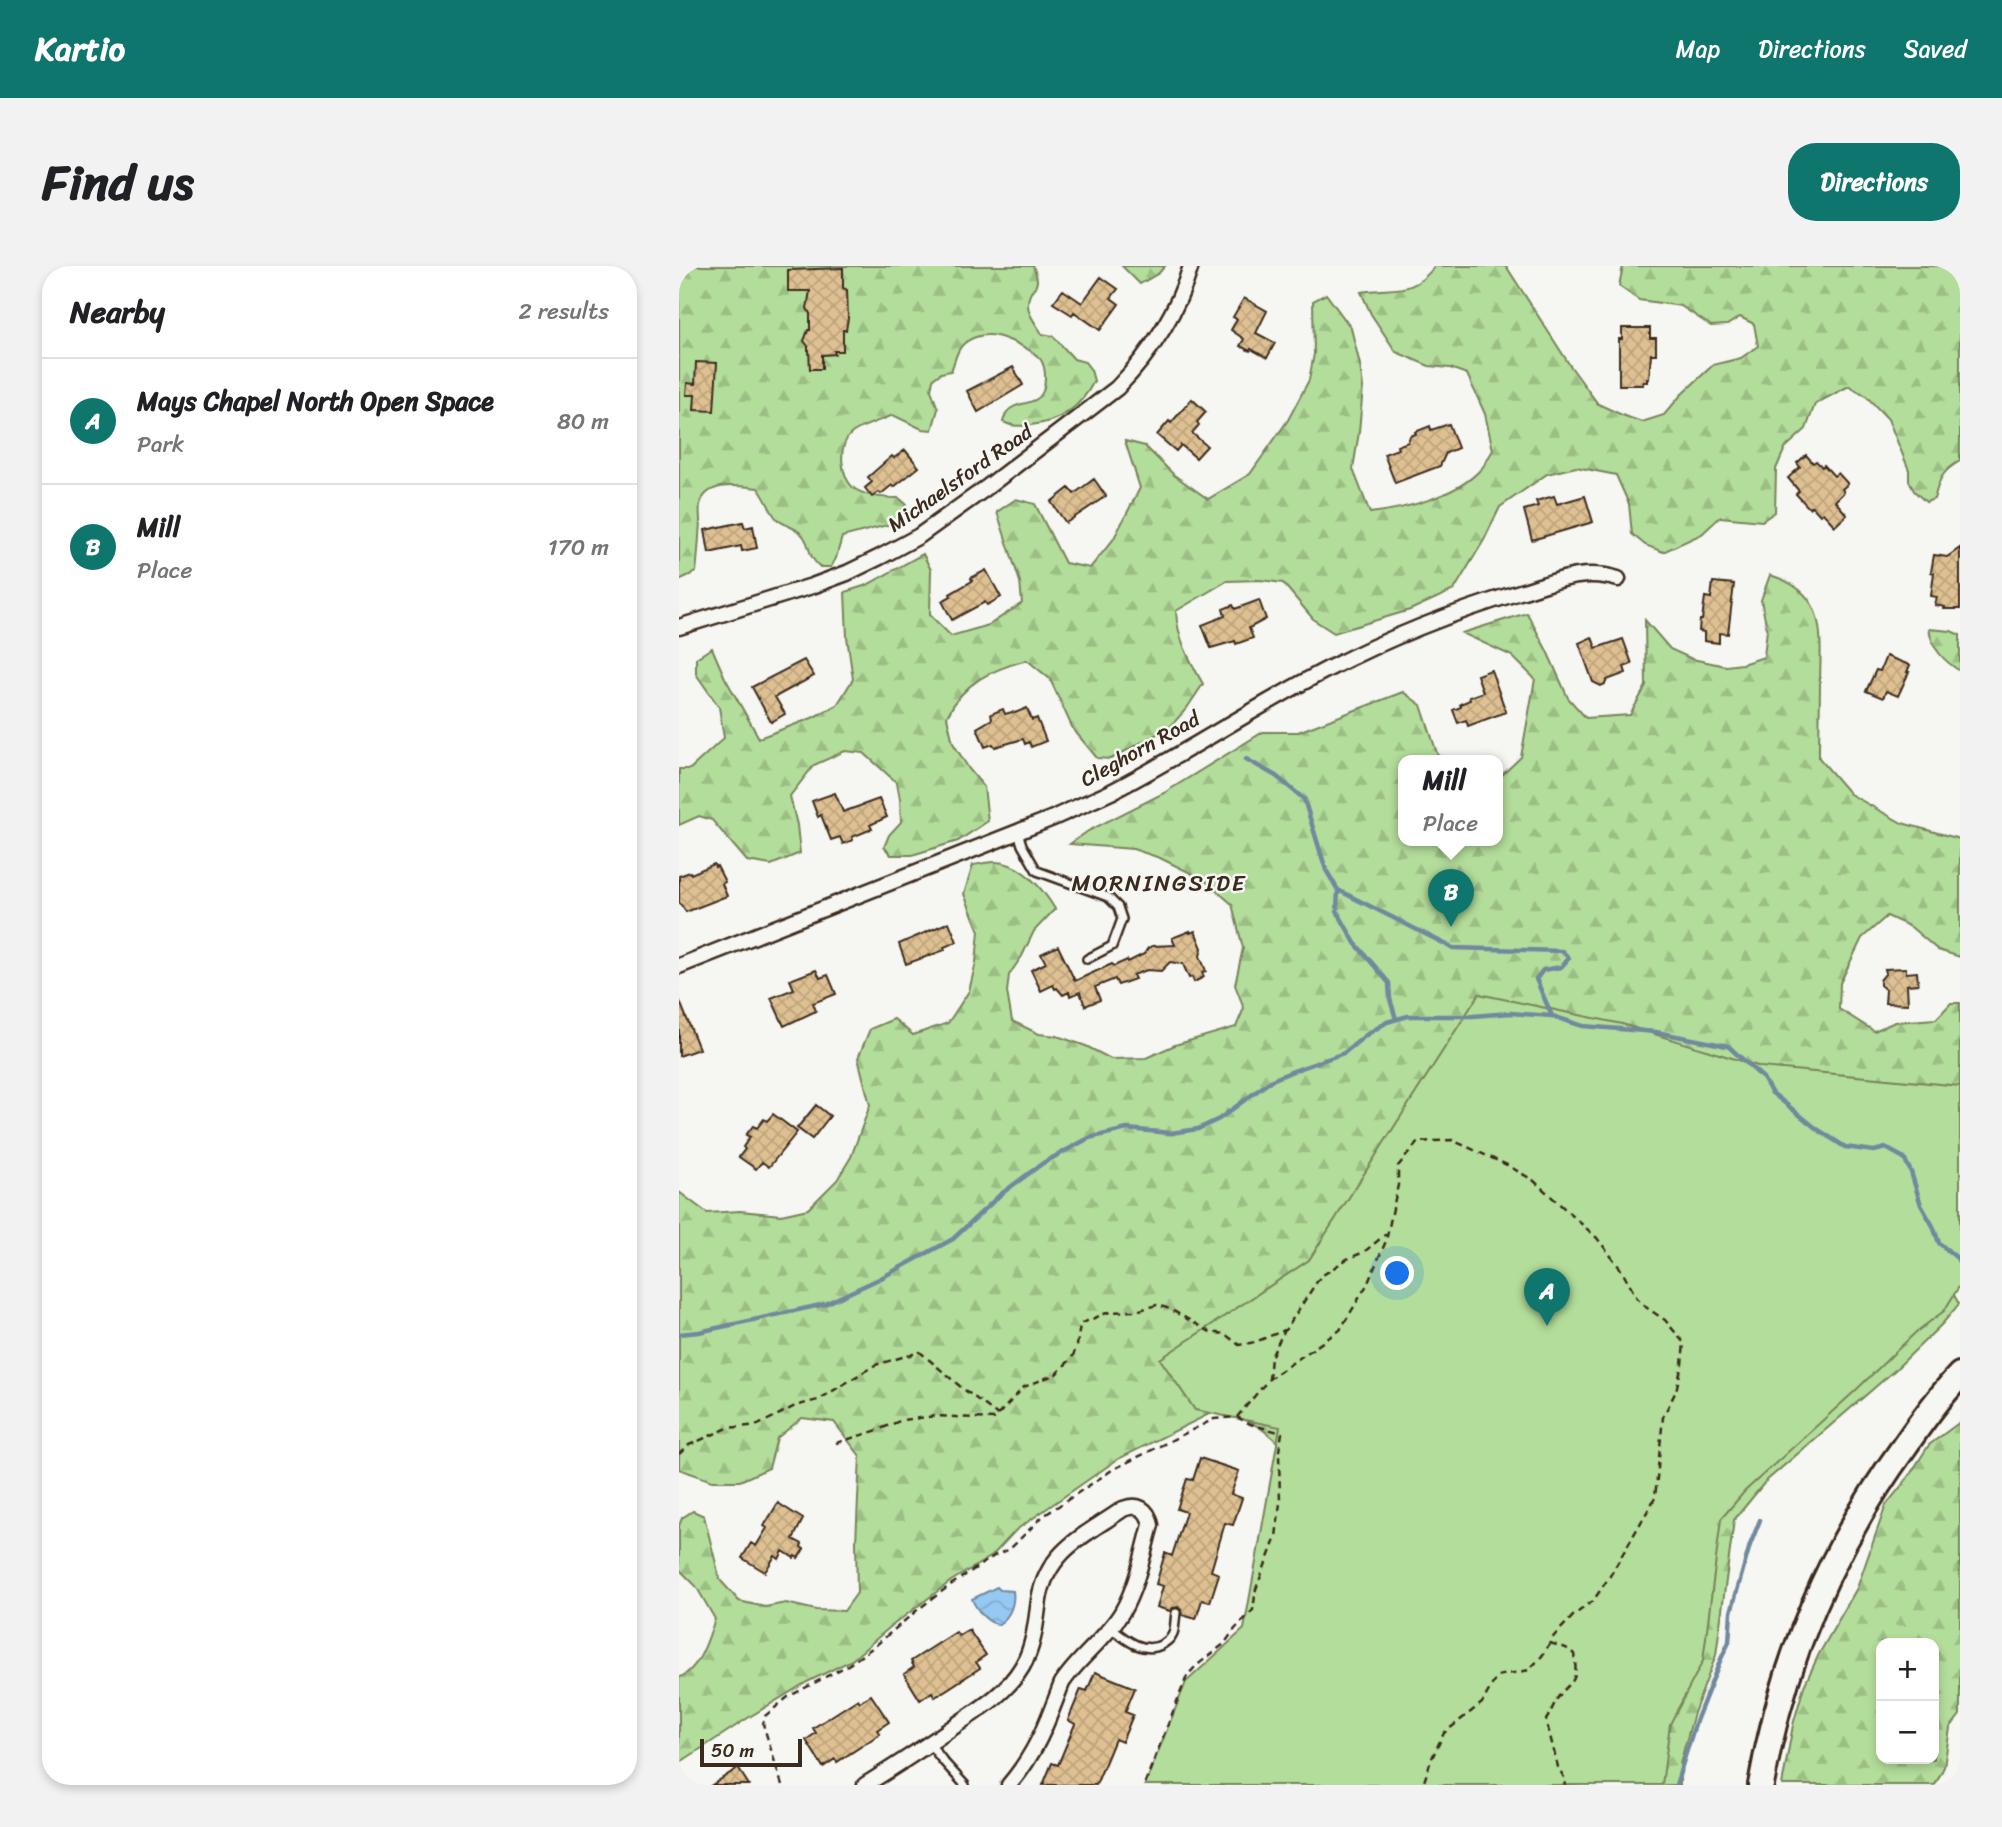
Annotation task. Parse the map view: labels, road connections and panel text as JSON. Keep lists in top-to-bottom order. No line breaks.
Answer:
{"streets":{"street":["Michaelsford Road","Cleghorn Road"]},"districts":["MORNINGSIDE"],"scale_bar":"50 m","page":{"header":"Kartio","nav":["Map","Directions","Saved"],"title":"Find us","buttons":"Directions","heading":["Nearby","2 results"],"list":[{"mark":"A","name":"Mays Chapel North Open Space","note":"Park","value":"80 m"},{"mark":"B","name":"Mill","note":"Place","value":"170 m"}],"popup":["Mill","Place"],"pins":["B","A"],"map_buttons":["+","−"],"scale":"50 m"}}
